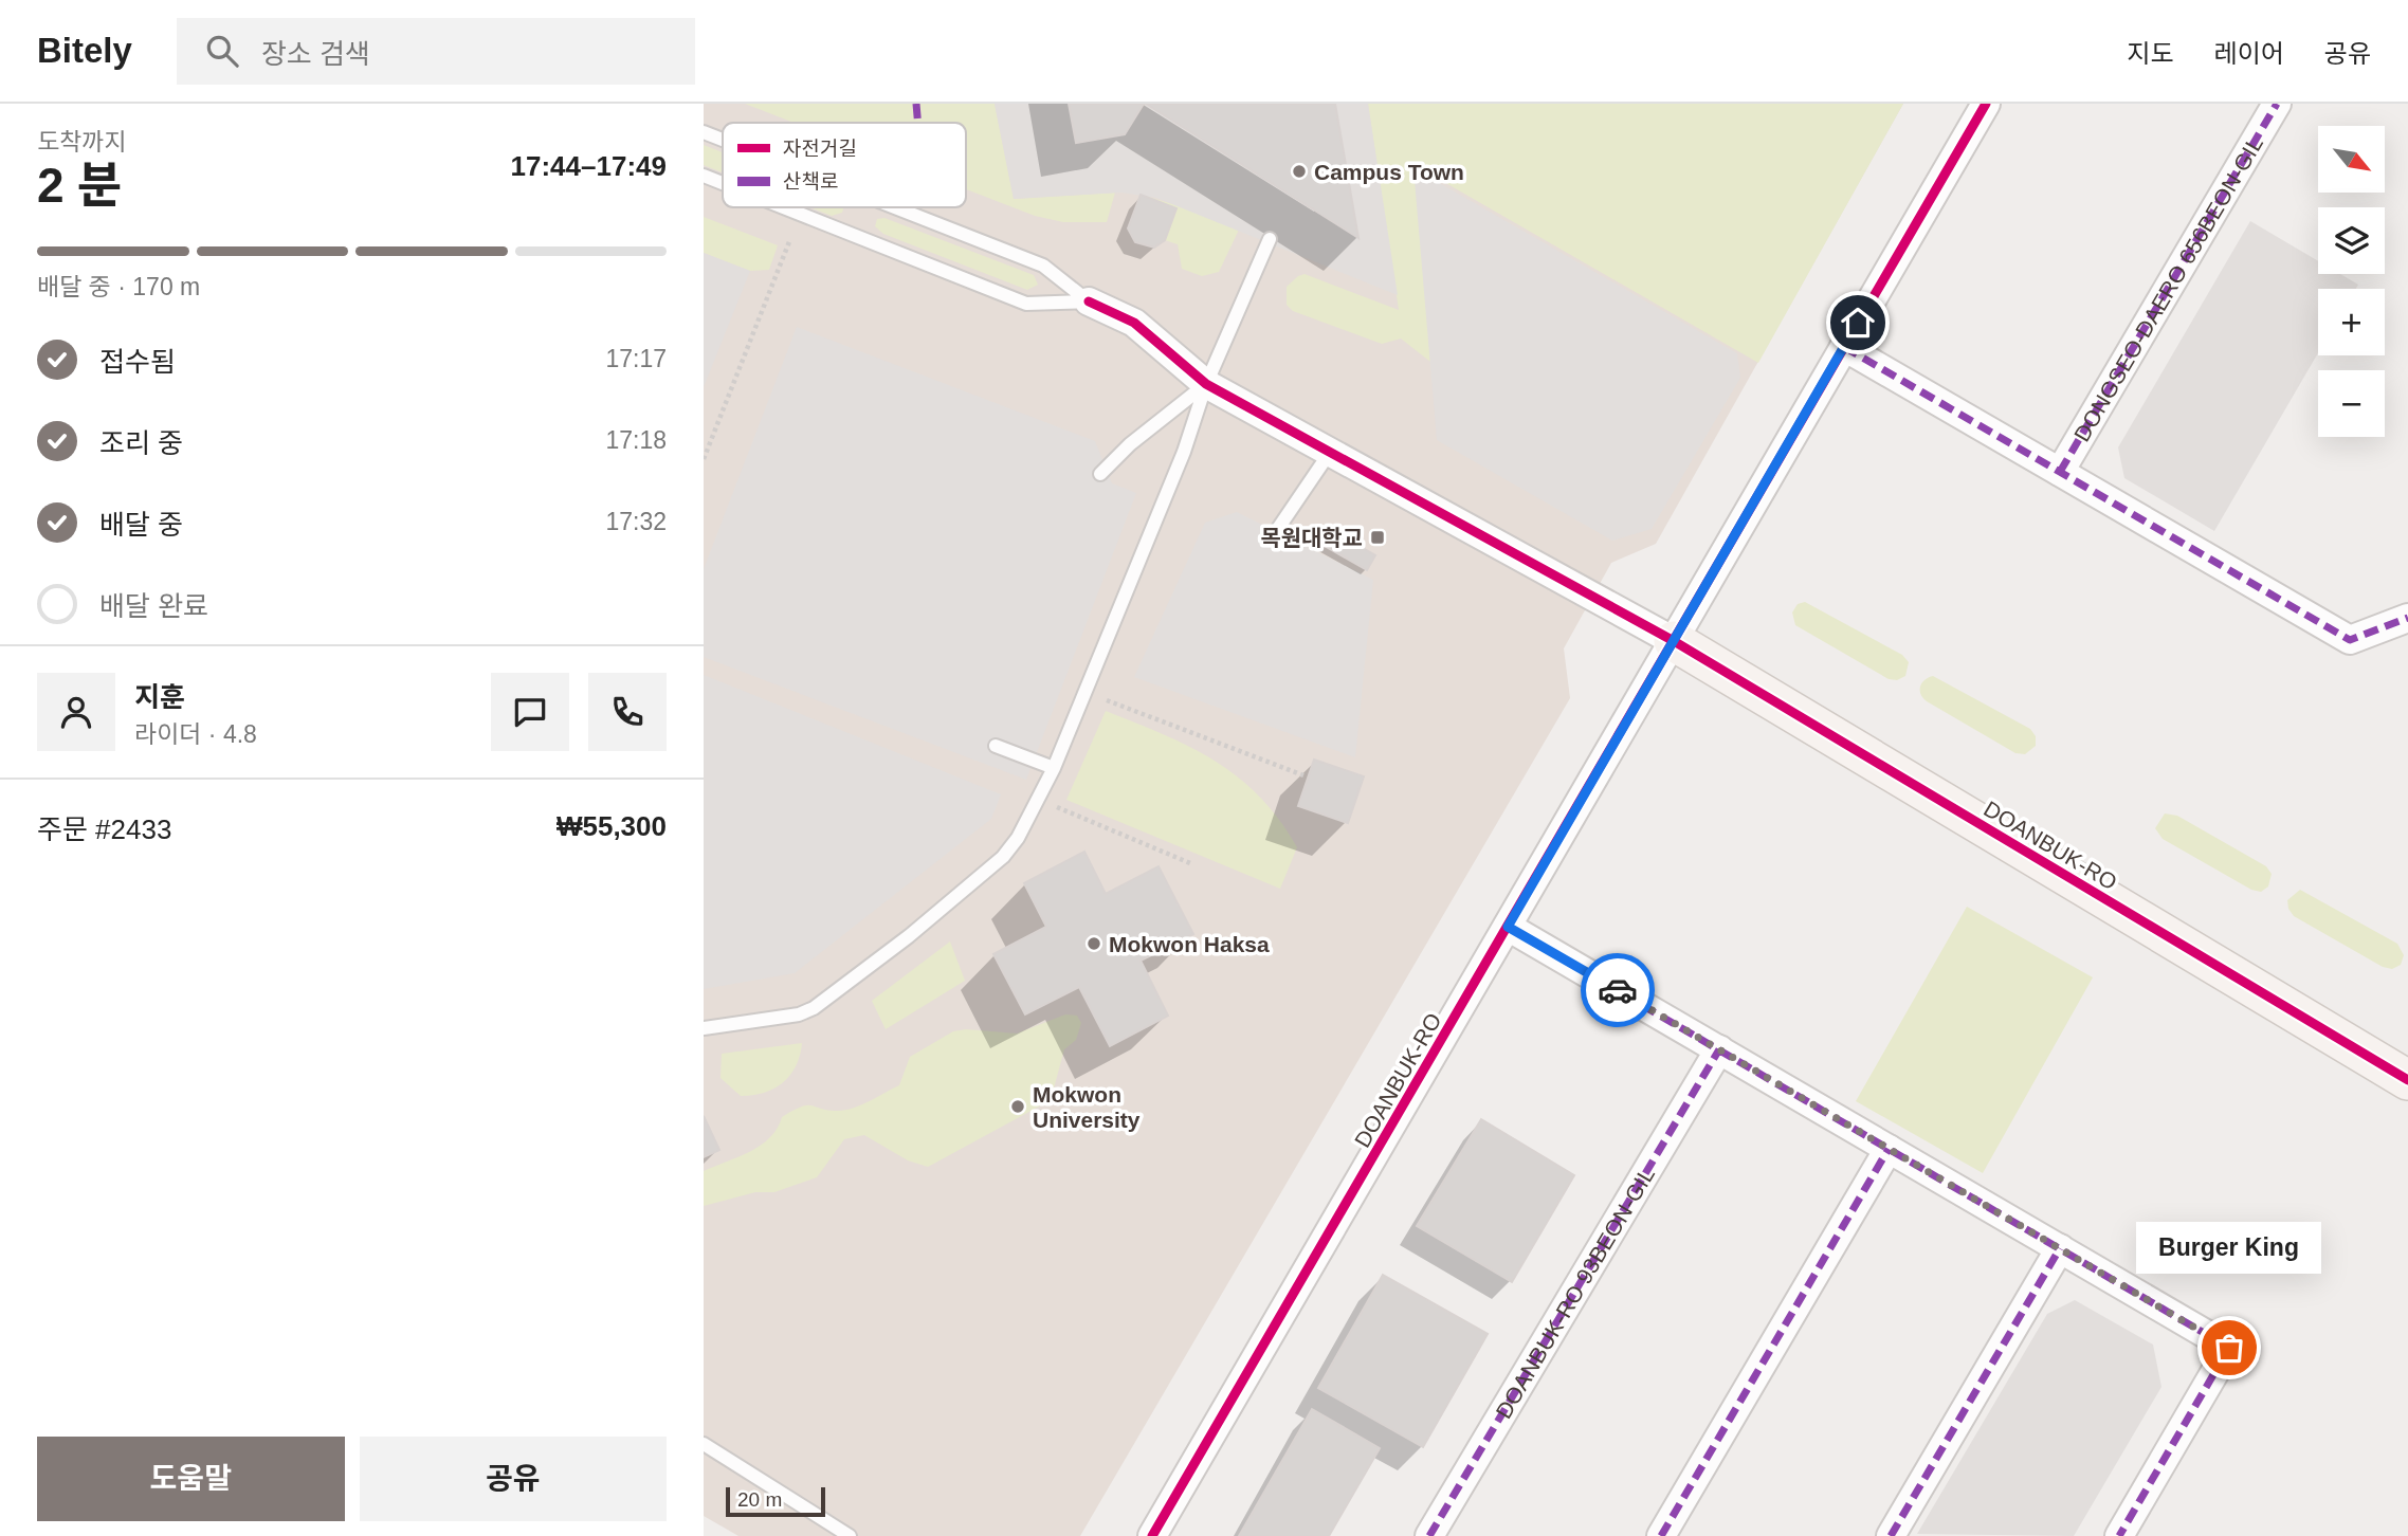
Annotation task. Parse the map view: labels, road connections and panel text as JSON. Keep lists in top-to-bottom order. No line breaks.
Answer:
{"streets":{"street":["DONGSEO-DAERO 656BEON-GIL","DOANBUK-RO","DOANBUK-RO 93BEON-GIL"]},"places":{"other":["Campus Town","Mokwon Haksa","Mokwon University","Burger King"],"transit":["목원대학교"]},"legend":["자전거길","산책로"],"scale_bar":"20 m","north":"bottom right","page":{"header":"Bitely","search":"장소 검색","nav":["지도","레이어","공유"],"heading":["2 분","도착까지","17:44–17:49"],"panel":["지훈","라이더 · 4.8","주문 #2433","₩55,300"],"map_buttons":["+","−"],"bar":"배달 중 · 170 m","list":[["접수됨","17:17"],["조리 중","17:18"],["배달 중","17:32"],"배달 완료"],"bubble":"Burger King","buttons":["도움말","공유"],"scale":"20 m"}}
